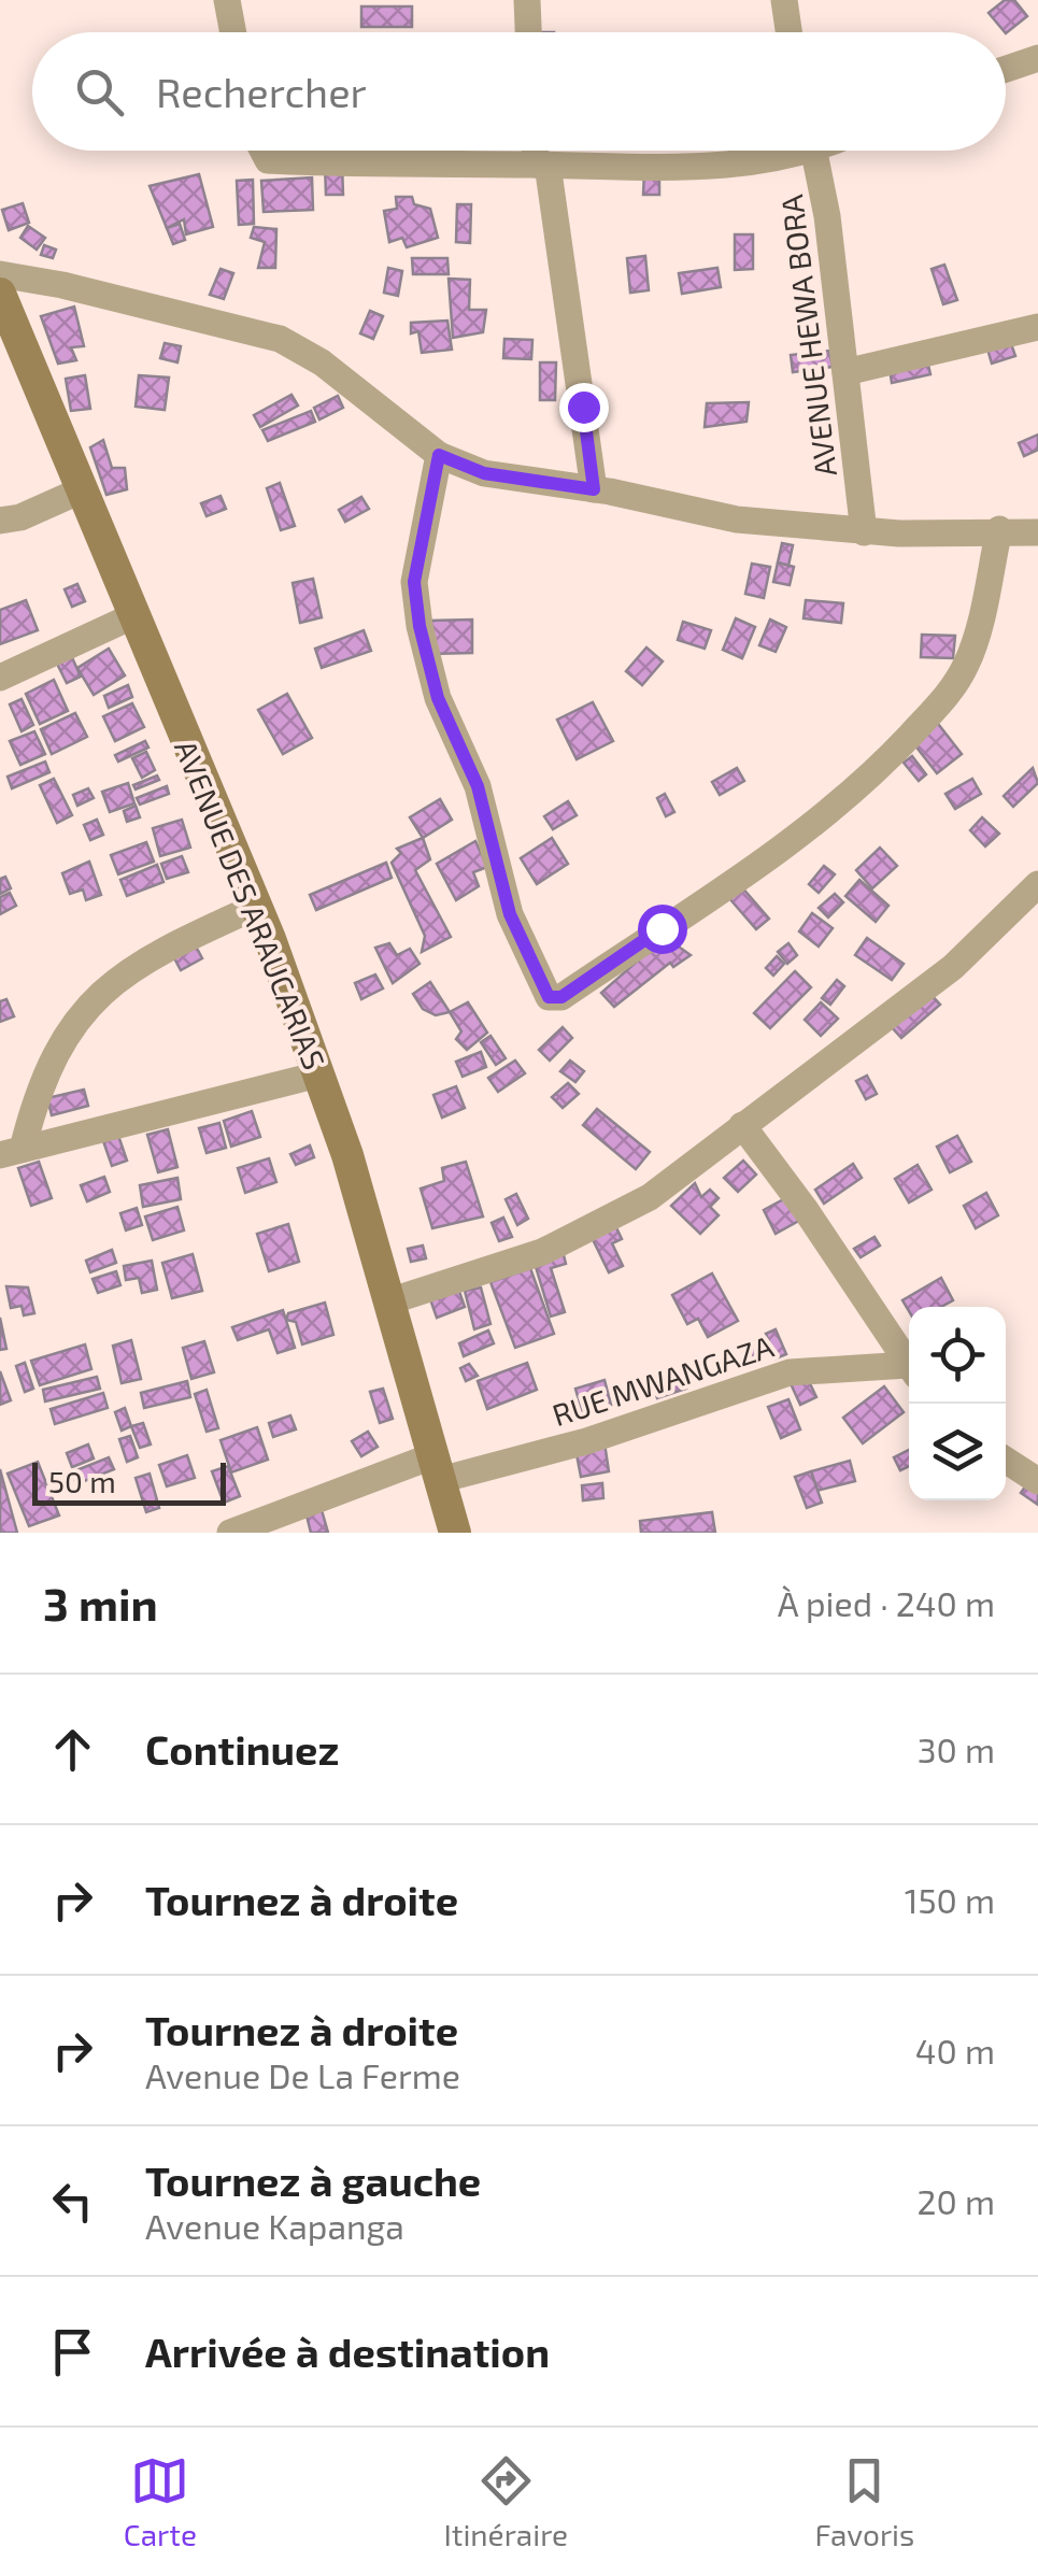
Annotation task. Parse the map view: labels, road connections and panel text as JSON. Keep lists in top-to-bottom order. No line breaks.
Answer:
{"streets":{"street":["AVENUE HEWA BORA","AVENUE DES ARAUCARIAS","RUE MWANGAZA"]},"crossings":[["AVENUE DES ARAUCARIAS","RUE MWANGAZA"]],"scale_bar":"50 m","page":{"search":"Rechercher","scale":"50 m","heading":["3 min","À pied · 240 m"],"list":[["Continuez","30 m"],["Tournez à droite","150 m"],["Tournez à droite","Avenue De La Ferme","40 m"],["Tournez à gauche","Avenue Kapanga","20 m"],"Arrivée à destination"],"nav":["Carte","Itinéraire","Favoris"]}}
